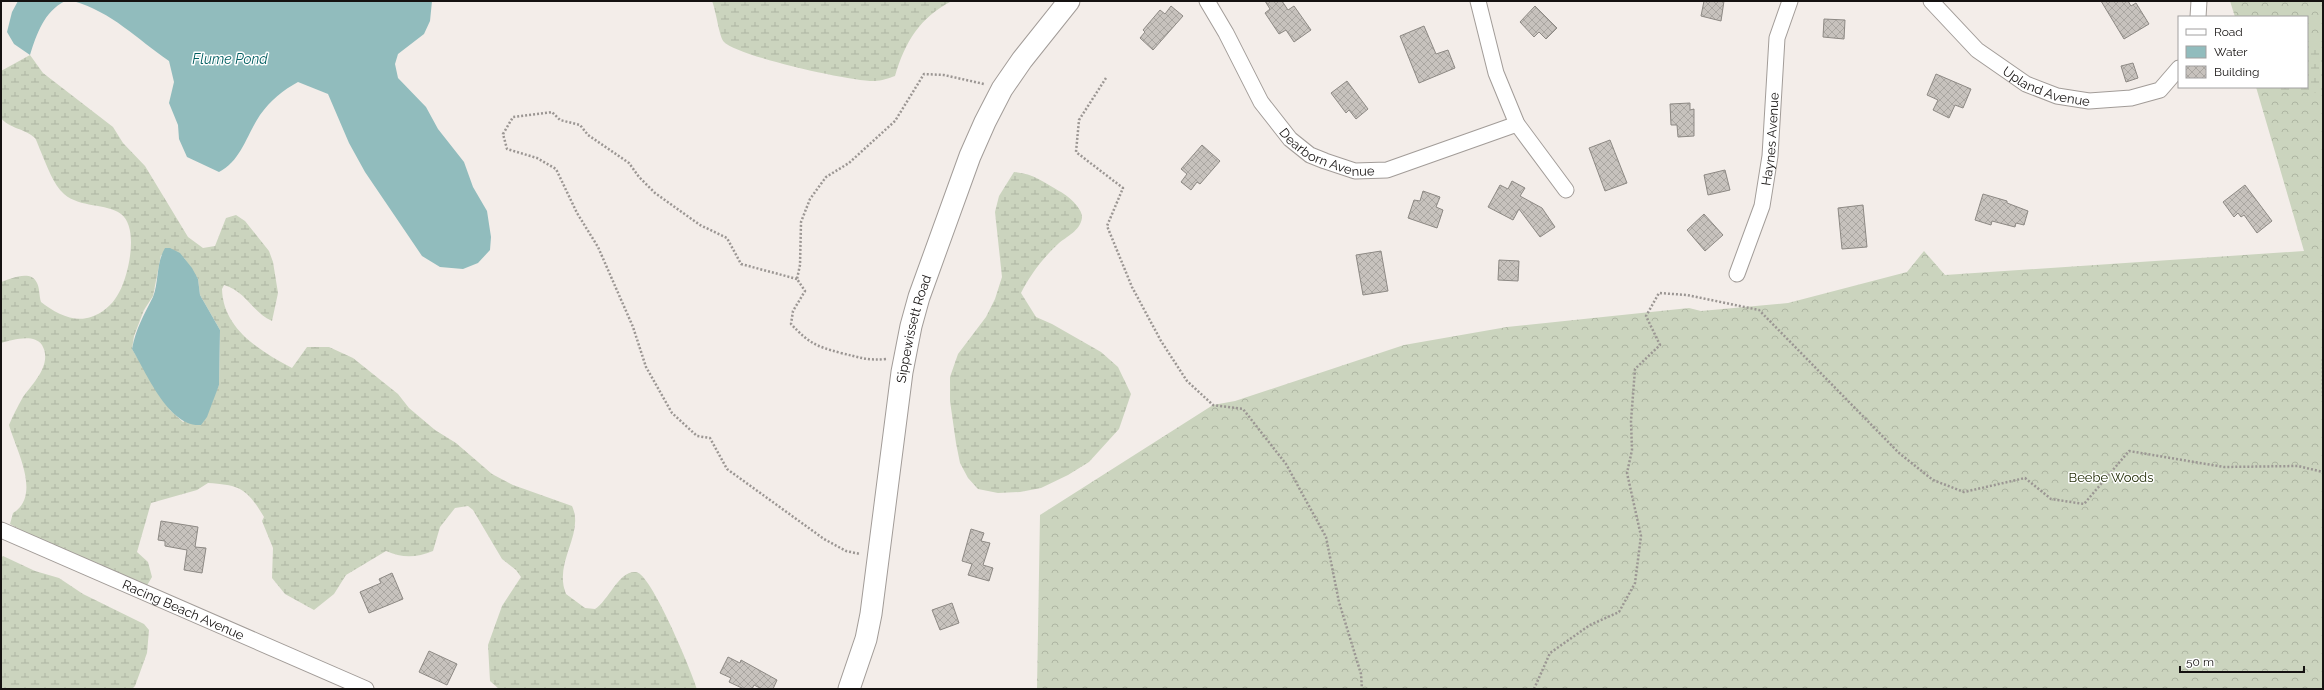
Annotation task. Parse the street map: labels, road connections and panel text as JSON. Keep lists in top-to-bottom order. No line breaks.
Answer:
{"streets":{"main road":["Sippewissett Road"],"street":["Upland Avenue","Haynes Avenue","Dearborn Avenue","Racing Beach Avenue"]},"water":["Flume Pond"],"parks":["Beebe Woods"],"legend":["Road","Water","Building"],"scale_bar":"50 m"}
